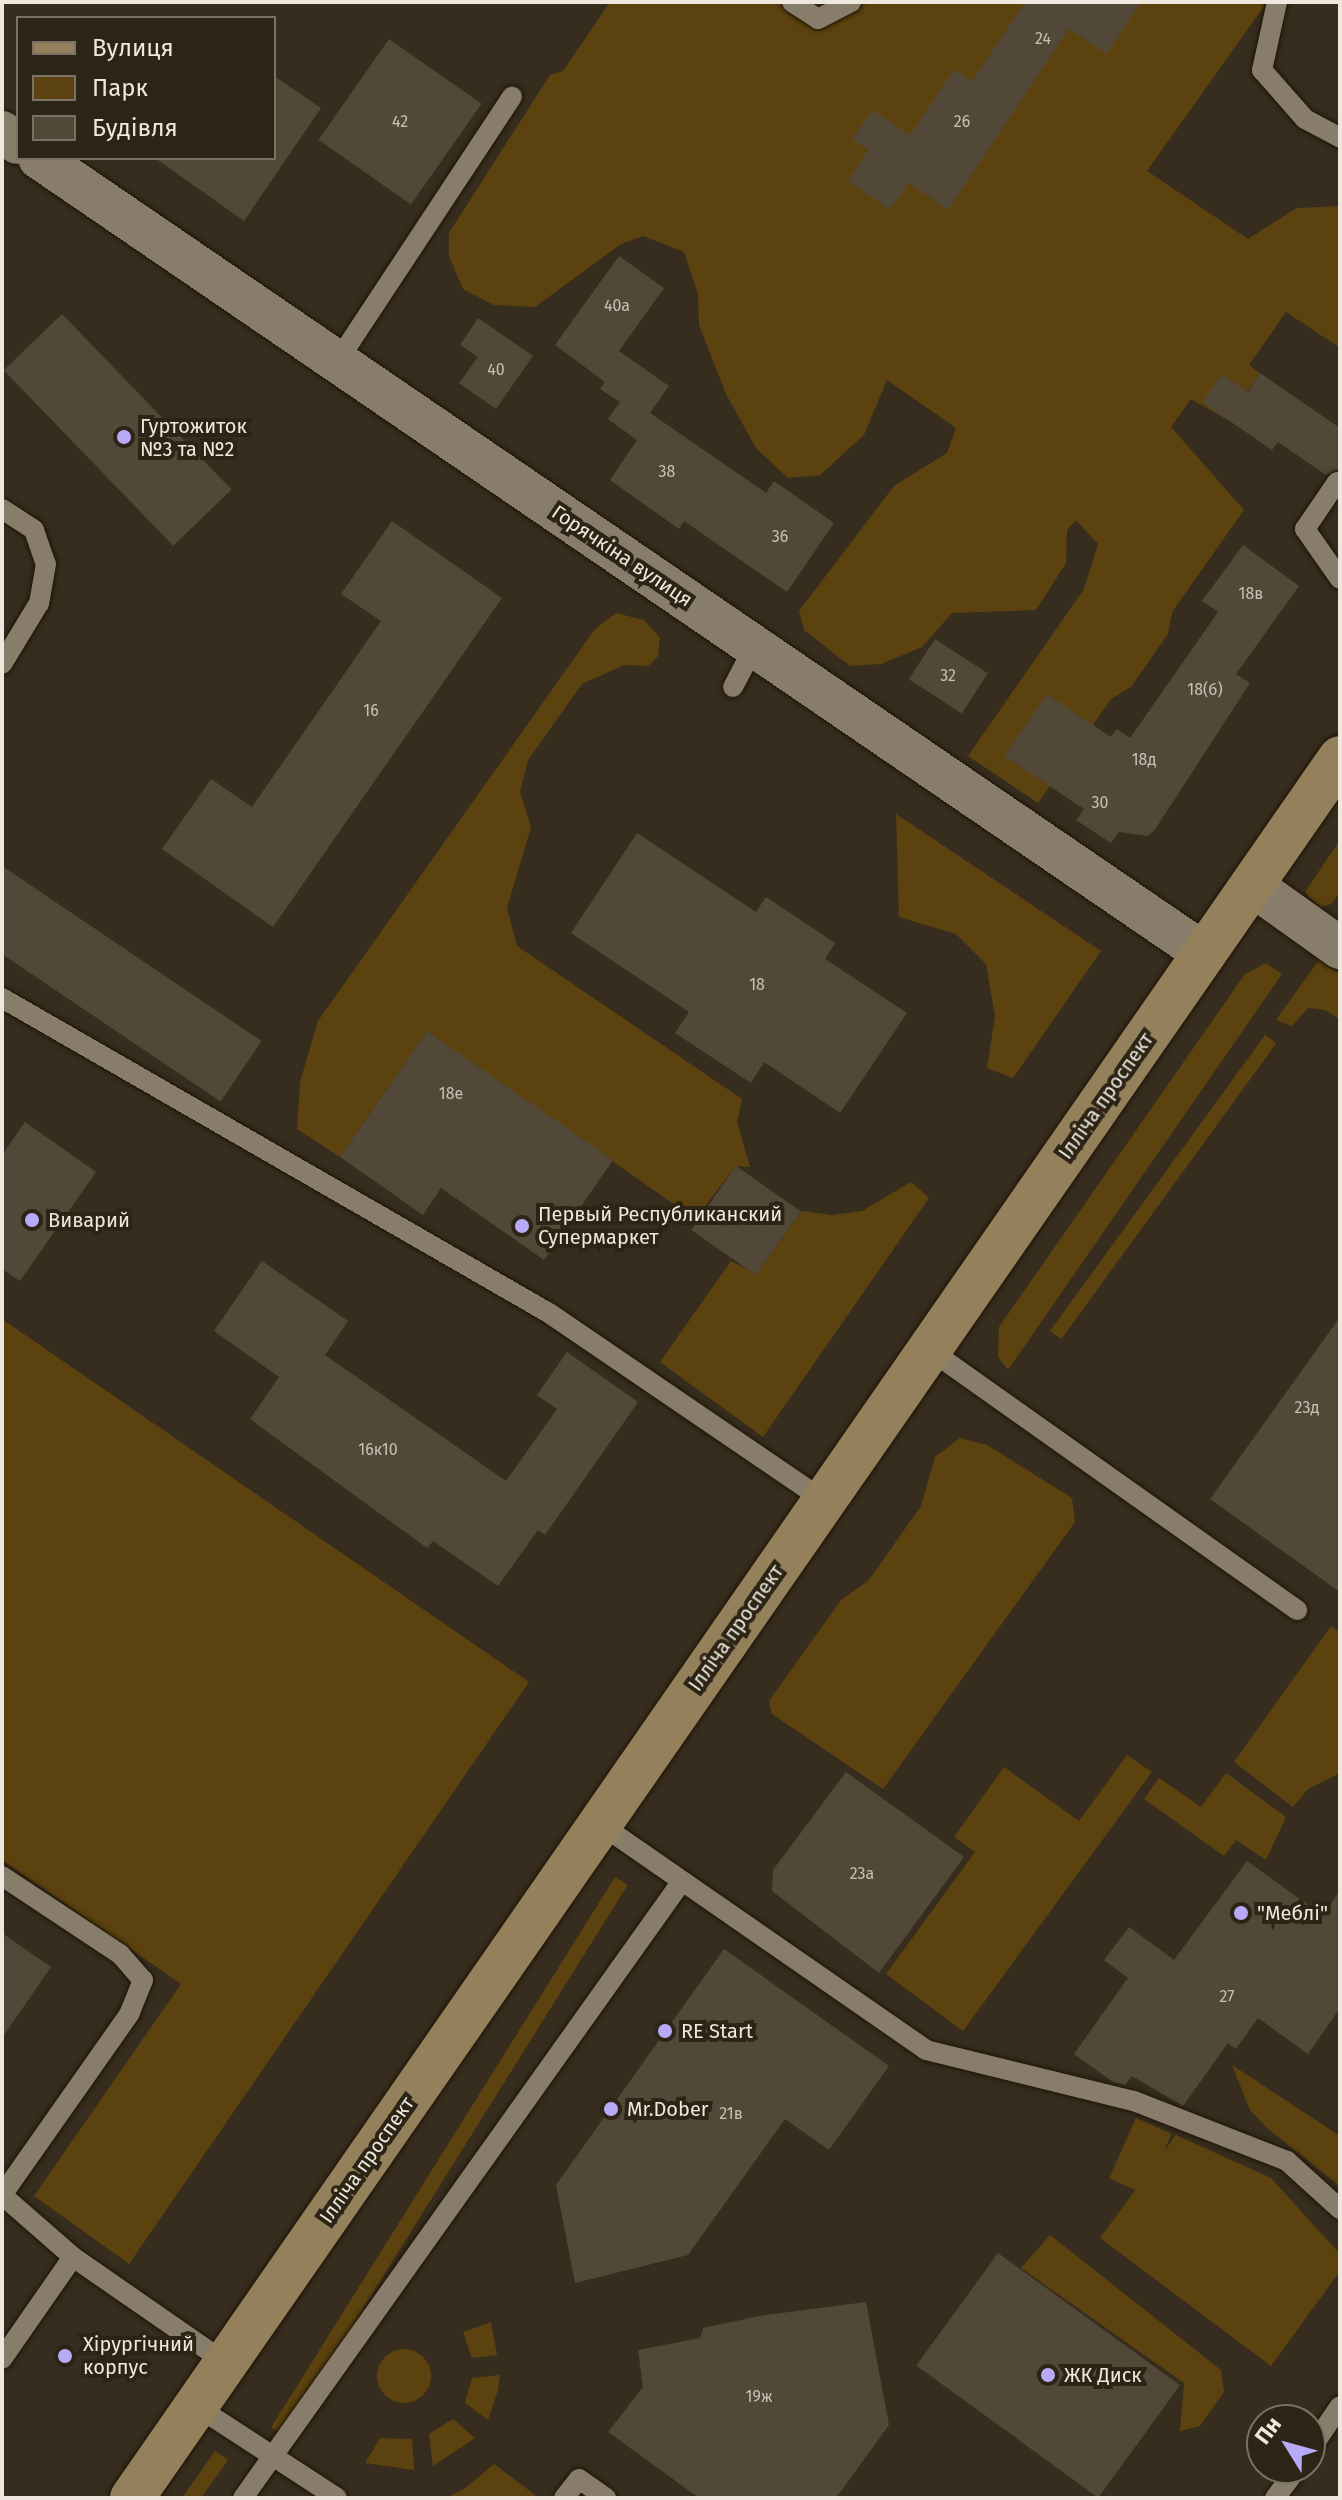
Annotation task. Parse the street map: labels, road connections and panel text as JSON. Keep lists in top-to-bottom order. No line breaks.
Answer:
{"streets":{"main road":["Ілліча проспект"],"street":["Горячкіна вулиця"]},"crossings":[["Горячкіна вулиця","Ілліча проспект"]],"places":["Гуртожиток №3 та №2","Виварий","Первый Республиканский Супермаркет","\"Меблі\"","RE Start","Mr.Dober","Хірургічний корпус","ЖК Диск"],"house_numbers":["24","42","26","40а","40","38","36","18в","32","18(б)","16","18д","30","18","18е","23д","16к10","23а","27","21в","19ж"],"legend":["Вулиця","Парк","Будівля"],"north":"top left"}
